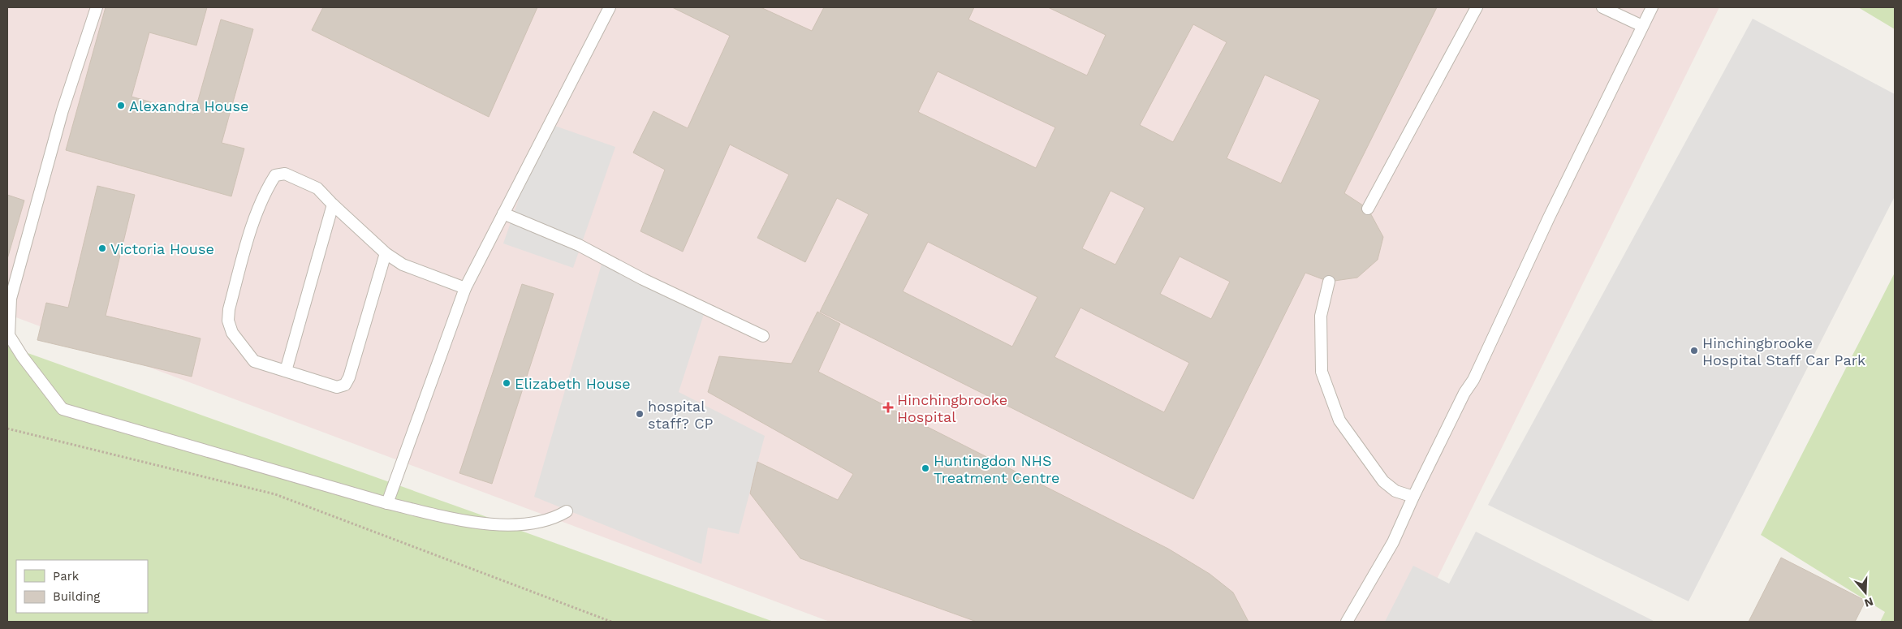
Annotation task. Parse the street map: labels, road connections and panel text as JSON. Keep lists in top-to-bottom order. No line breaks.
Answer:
{"places":{"other":["Alexandra House","Victoria House","Hinchingbrooke Hospital Staff Car Park","Elizabeth House","hospital staff? CP","Huntingdon NHS Treatment Centre"],"health":["Hinchingbrooke Hospital"]},"legend":["Park","Building"],"north":"bottom"}
